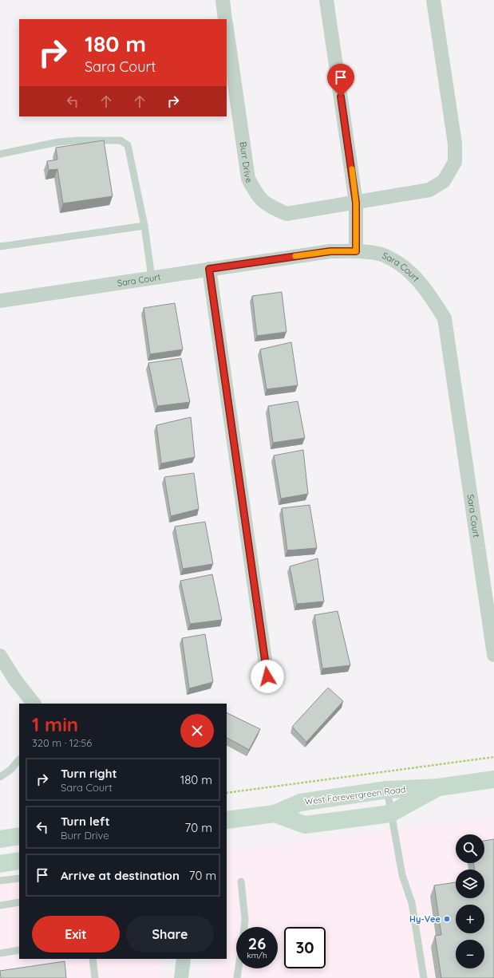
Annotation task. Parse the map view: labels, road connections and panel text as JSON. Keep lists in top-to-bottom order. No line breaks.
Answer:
{"streets":{"street":["Burr Drive","Sara Court","West Forevergreen Road"]},"places":["Hy-Vee"],"page":{"turn":["180 m","Sara Court"],"heading":["1 min","320 m · 12:56"],"list":[{"name":"Turn right","note":"Sara Court","value":"180 m"},{"name":"Turn left","note":"Burr Drive","value":"70 m"},{"name":"Arrive at destination","value":"70 m"}],"map_buttons":["+","−"],"buttons":["Exit","Share"],"speed":"26 km/h","limit":"30"}}
